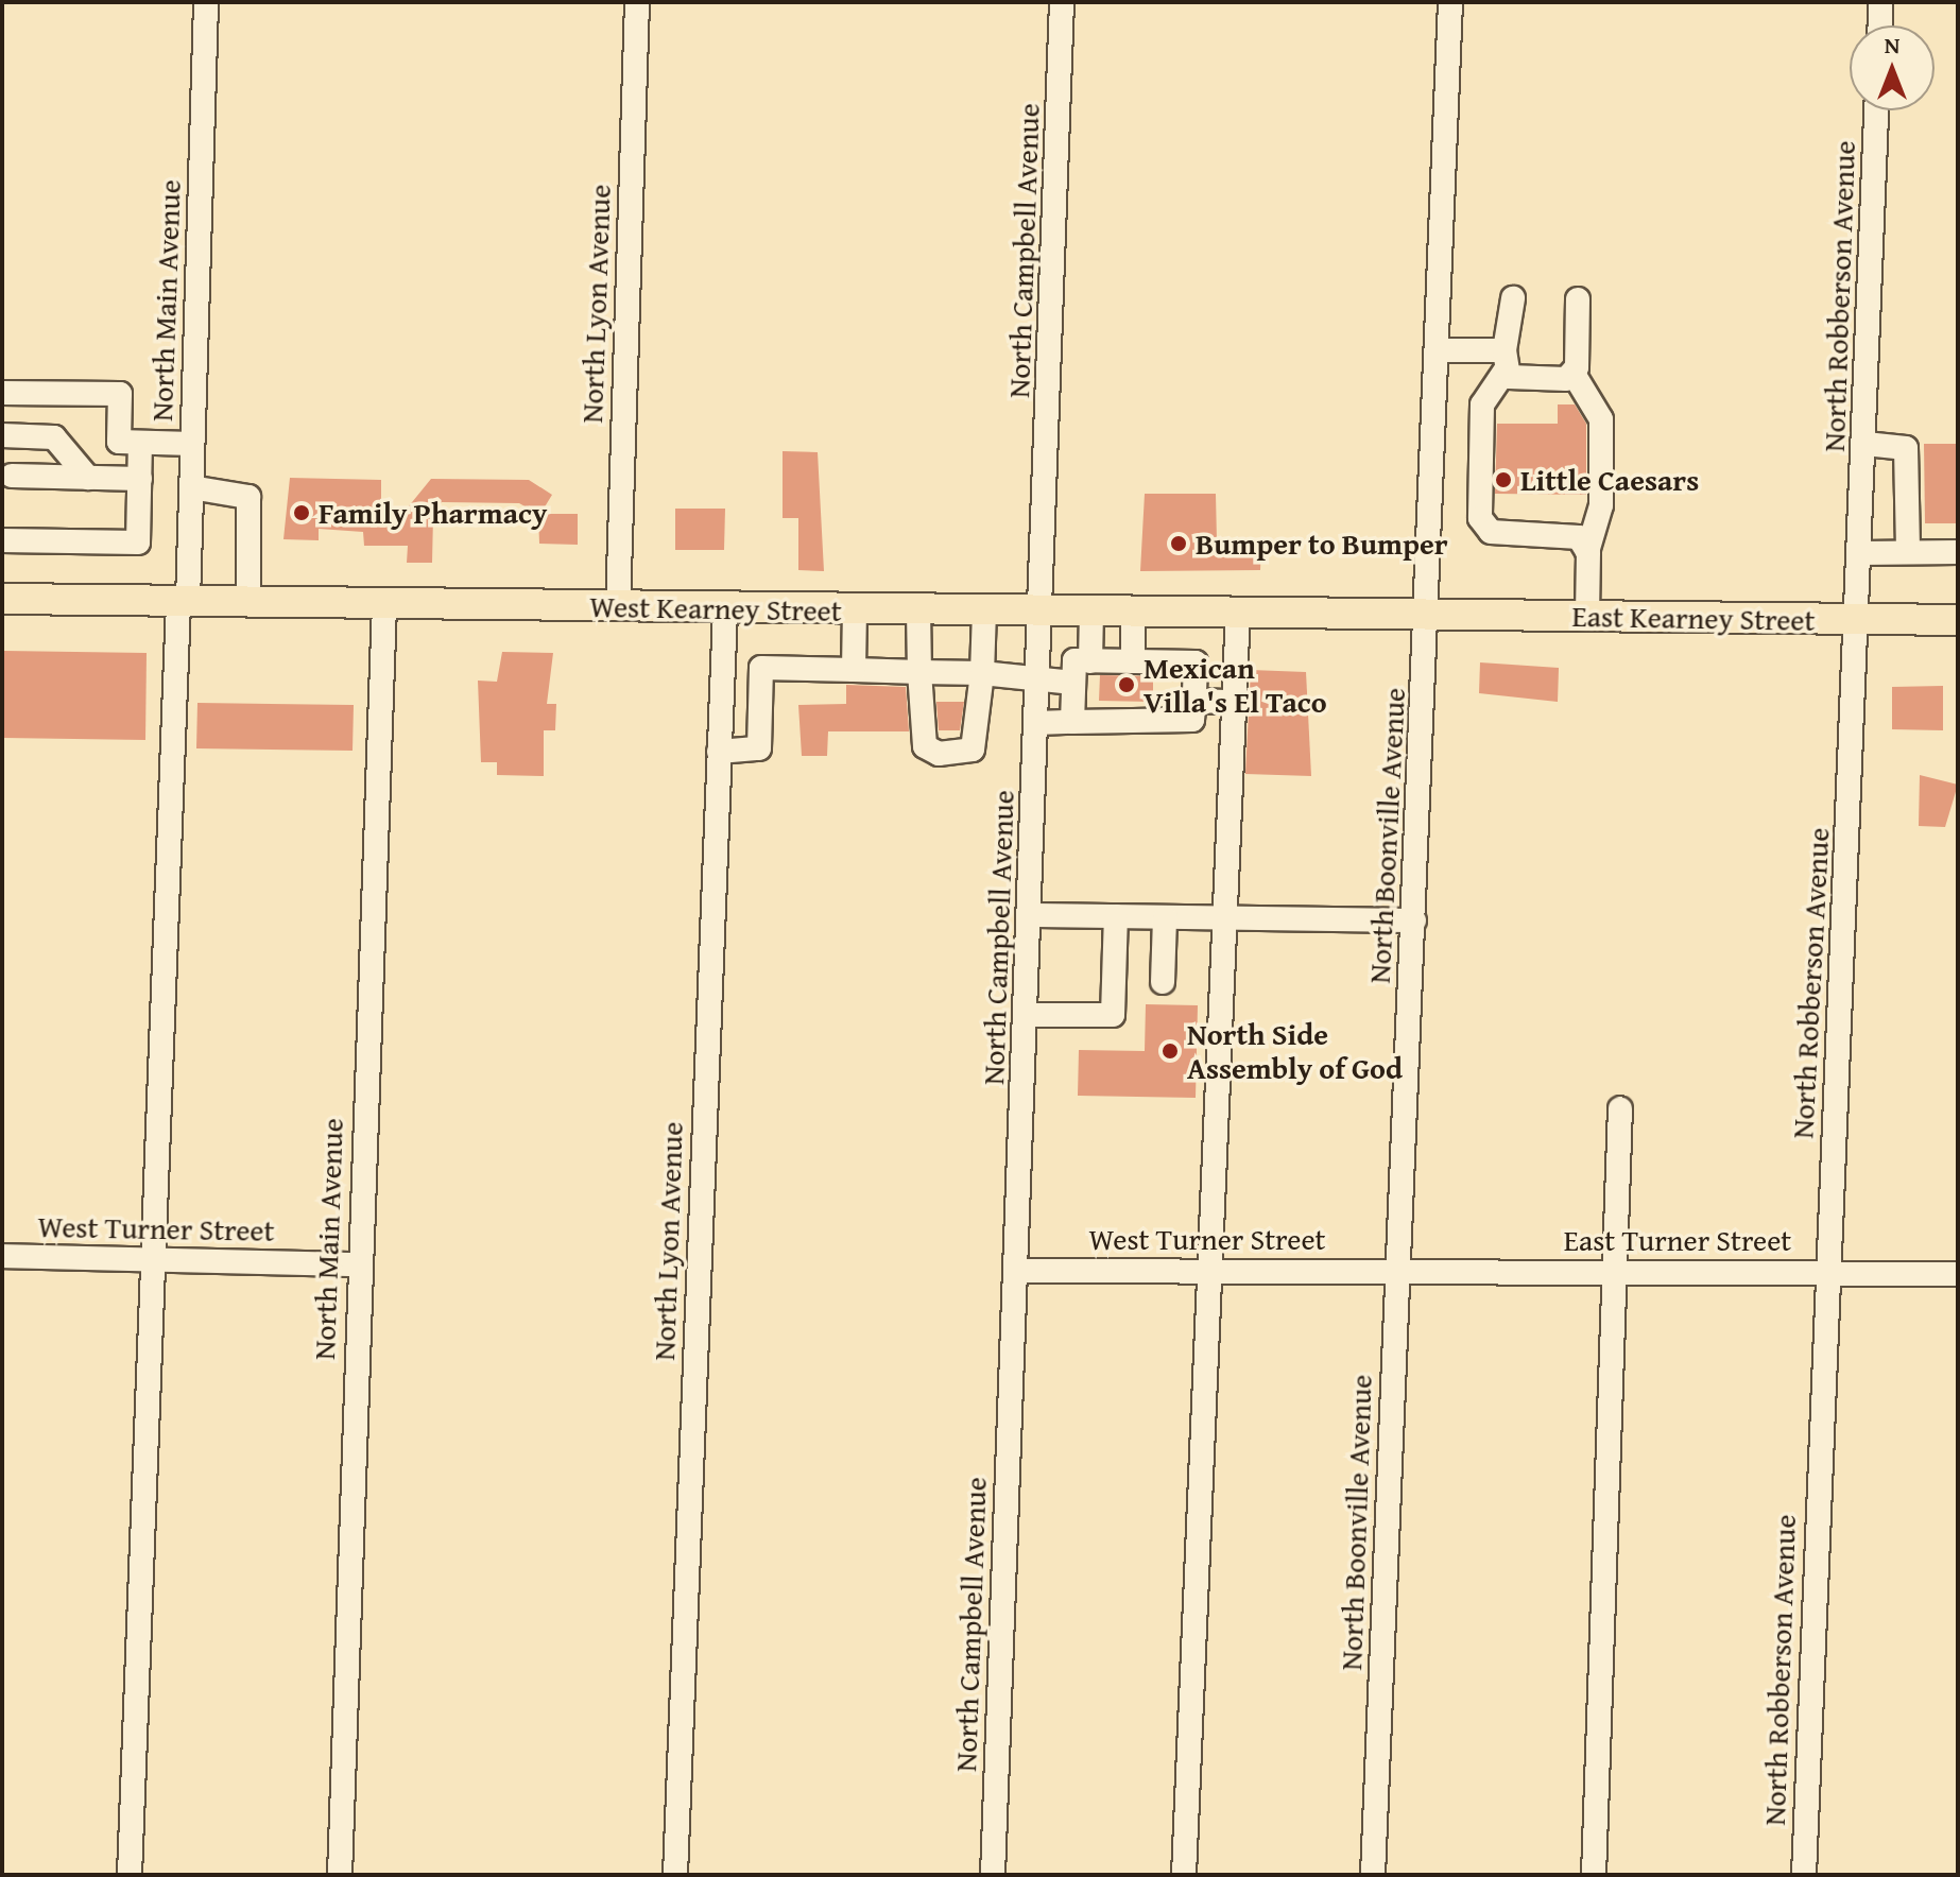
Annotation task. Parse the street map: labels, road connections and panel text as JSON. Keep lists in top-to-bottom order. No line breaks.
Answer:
{"streets":{"main road":["West Kearney Street","East Kearney Street"],"street":["North Campbell Avenue","North Robberson Avenue","North Main Avenue","North Lyon Avenue","North Boonville Avenue","West Turner Street","East Turner Street"]},"crossings":[["North Campbell Avenue","West Kearney Street"],["North Campbell Avenue","West Turner Street"],["North Robberson Avenue","East Kearney Street"],["North Robberson Avenue","East Turner Street"],["North Main Avenue","West Kearney Street"],["North Main Avenue","West Turner Street"],["North Lyon Avenue","West Kearney Street"],["West Kearney Street","East Kearney Street"],["West Kearney Street","North Boonville Avenue"],["East Kearney Street","North Boonville Avenue"],["North Boonville Avenue","West Turner Street"],["North Boonville Avenue","East Turner Street"],["West Turner Street","East Turner Street"]],"places":["Little Caesars","Family Pharmacy","Bumper to Bumper","Mexican Villa's El Taco","North Side Assembly of God"],"north":"top"}
